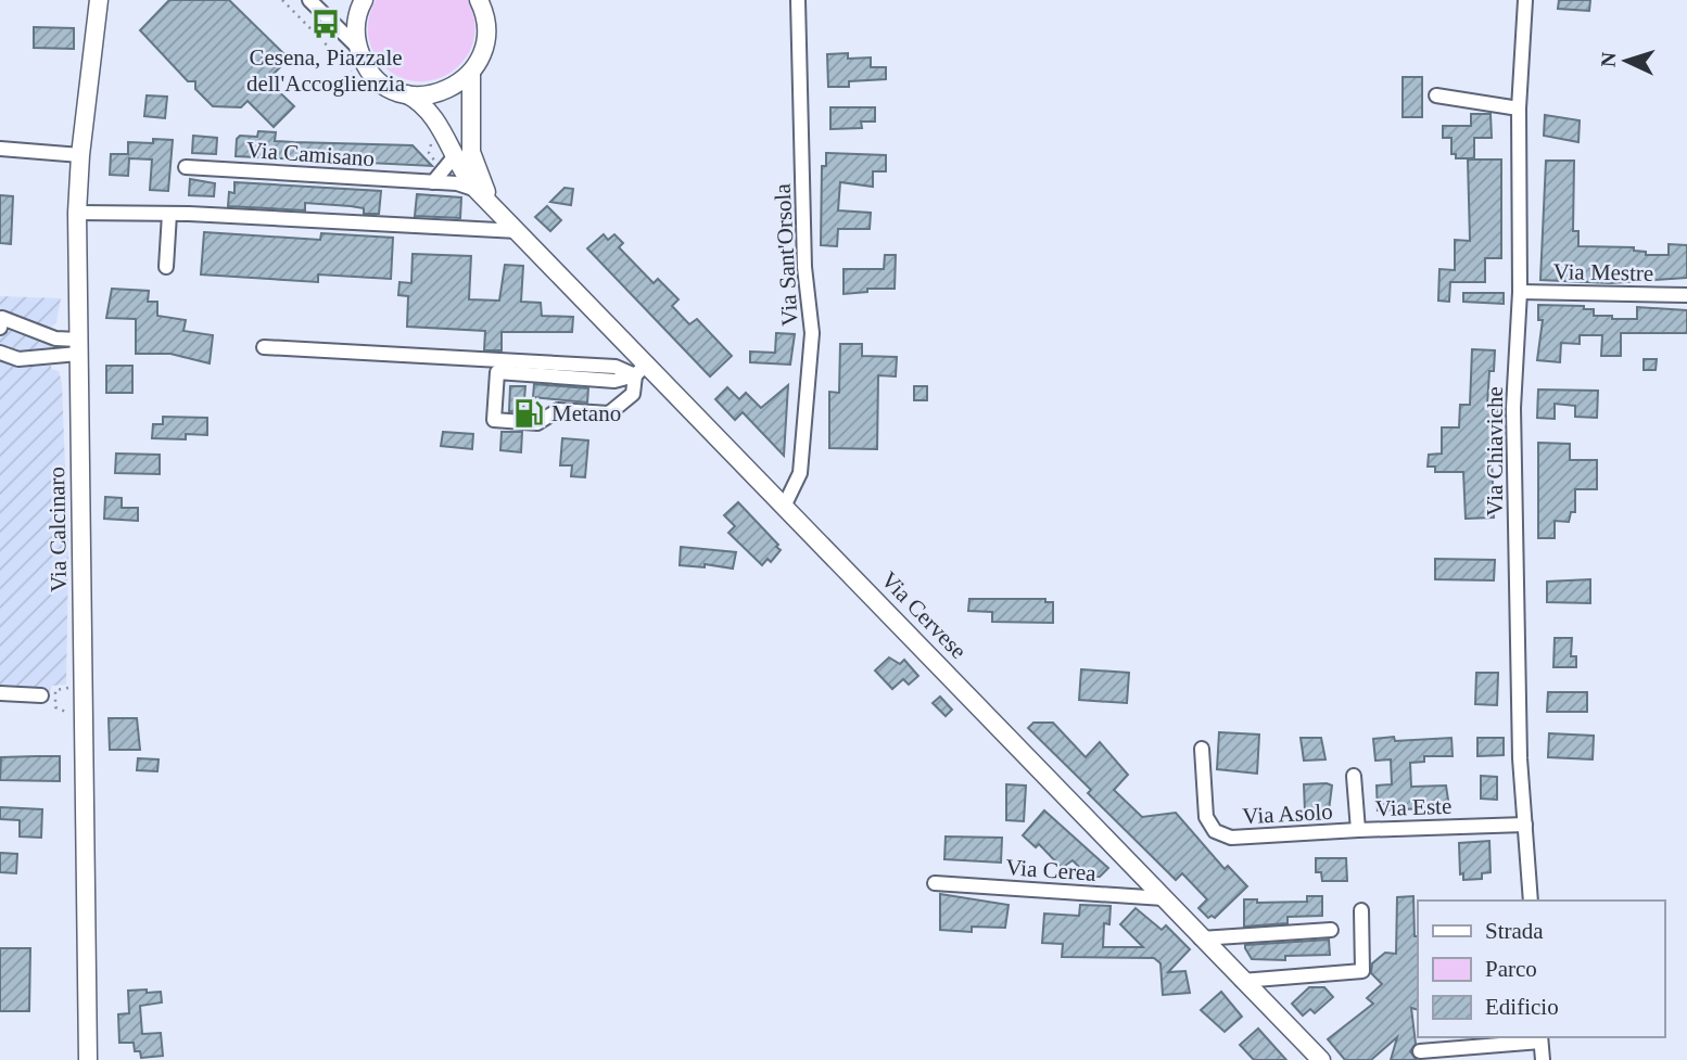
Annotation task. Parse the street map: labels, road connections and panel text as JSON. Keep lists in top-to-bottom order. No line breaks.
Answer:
{"streets":{"main road":["Via Calcinaro","Via Cervese"],"street":["Via Camisano","Via Sant'Orsola","Via Mestre","Via Chiaviche","Via Este","Via Asolo","Via Cerea"]},"crossings":[["Via Camisano","Via Cervese"],["Via Sant'Orsola","Via Cervese"],["Via Mestre","Via Chiaviche"],["Via Chiaviche","Via Este"],["Via Cervese","Via Cerea"],["Via Este","Via Asolo"]],"places":{"bus stop":["Cesena, Piazzale dell'Accoglienzia"],"fuel station":["Metano"]},"legend":["Strada","Parco","Edificio"],"north":"left"}
